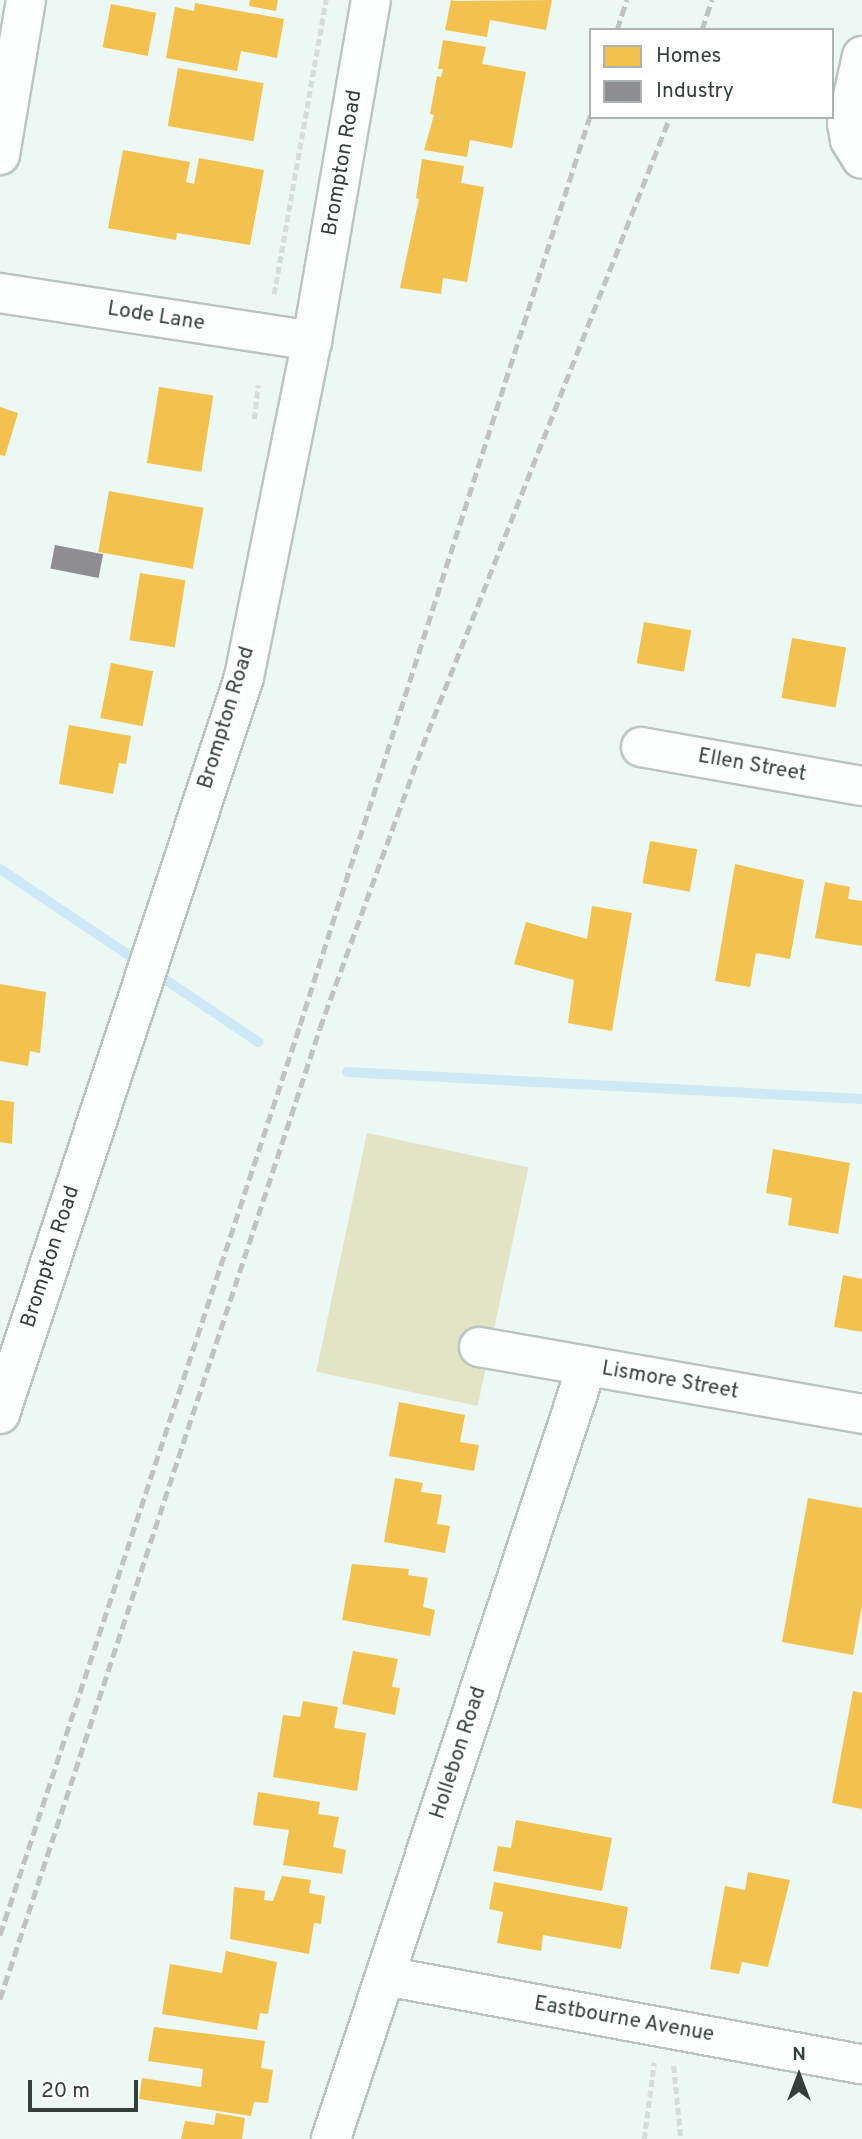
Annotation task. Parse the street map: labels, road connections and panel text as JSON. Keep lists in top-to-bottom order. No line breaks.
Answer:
{"streets":{"street":["Brompton Road","Lode Lane","Ellen Street","Lismore Street","Hollebon Road","Eastbourne Avenue"]},"crossings":[["Brompton Road","Lode Lane"],["Lismore Street","Hollebon Road"],["Hollebon Road","Eastbourne Avenue"]],"legend":["Homes","Industry"],"scale_bar":"20 m","north":"top"}
